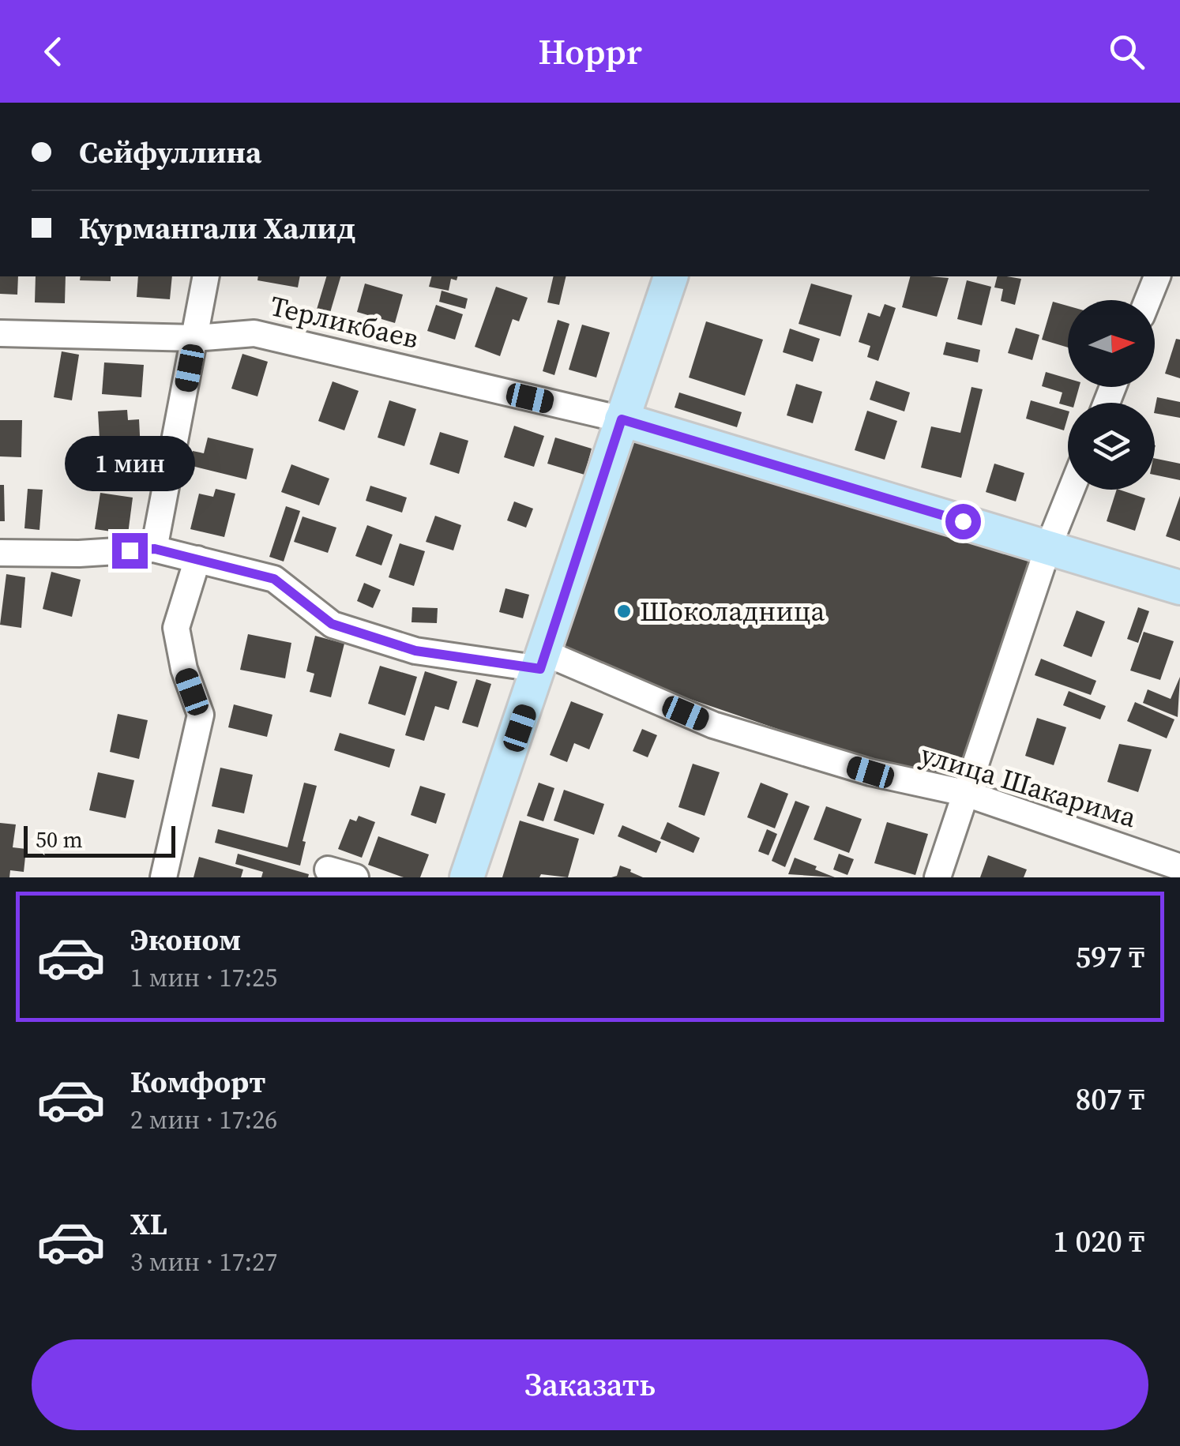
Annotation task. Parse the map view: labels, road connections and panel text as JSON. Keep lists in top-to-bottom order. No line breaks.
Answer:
{"streets":{"street":["Терликбаев","улица Шакарима"]},"places":["Шоколадница"],"scale_bar":"50 m","north":"right","page":{"header":"Hoppr","banner":["Сейфуллина","Курмангали Халид"],"bubble":"1 мин","scale":"50 m","list":[{"name":"Эконом","note":"1 мин · 17:25","value":"597 ₸"},{"name":"Комфорт","note":"2 мин · 17:26","value":"807 ₸"},{"name":"XL","note":"3 мин · 17:27","value":"1 020 ₸"}],"buttons":"Заказать"}}
